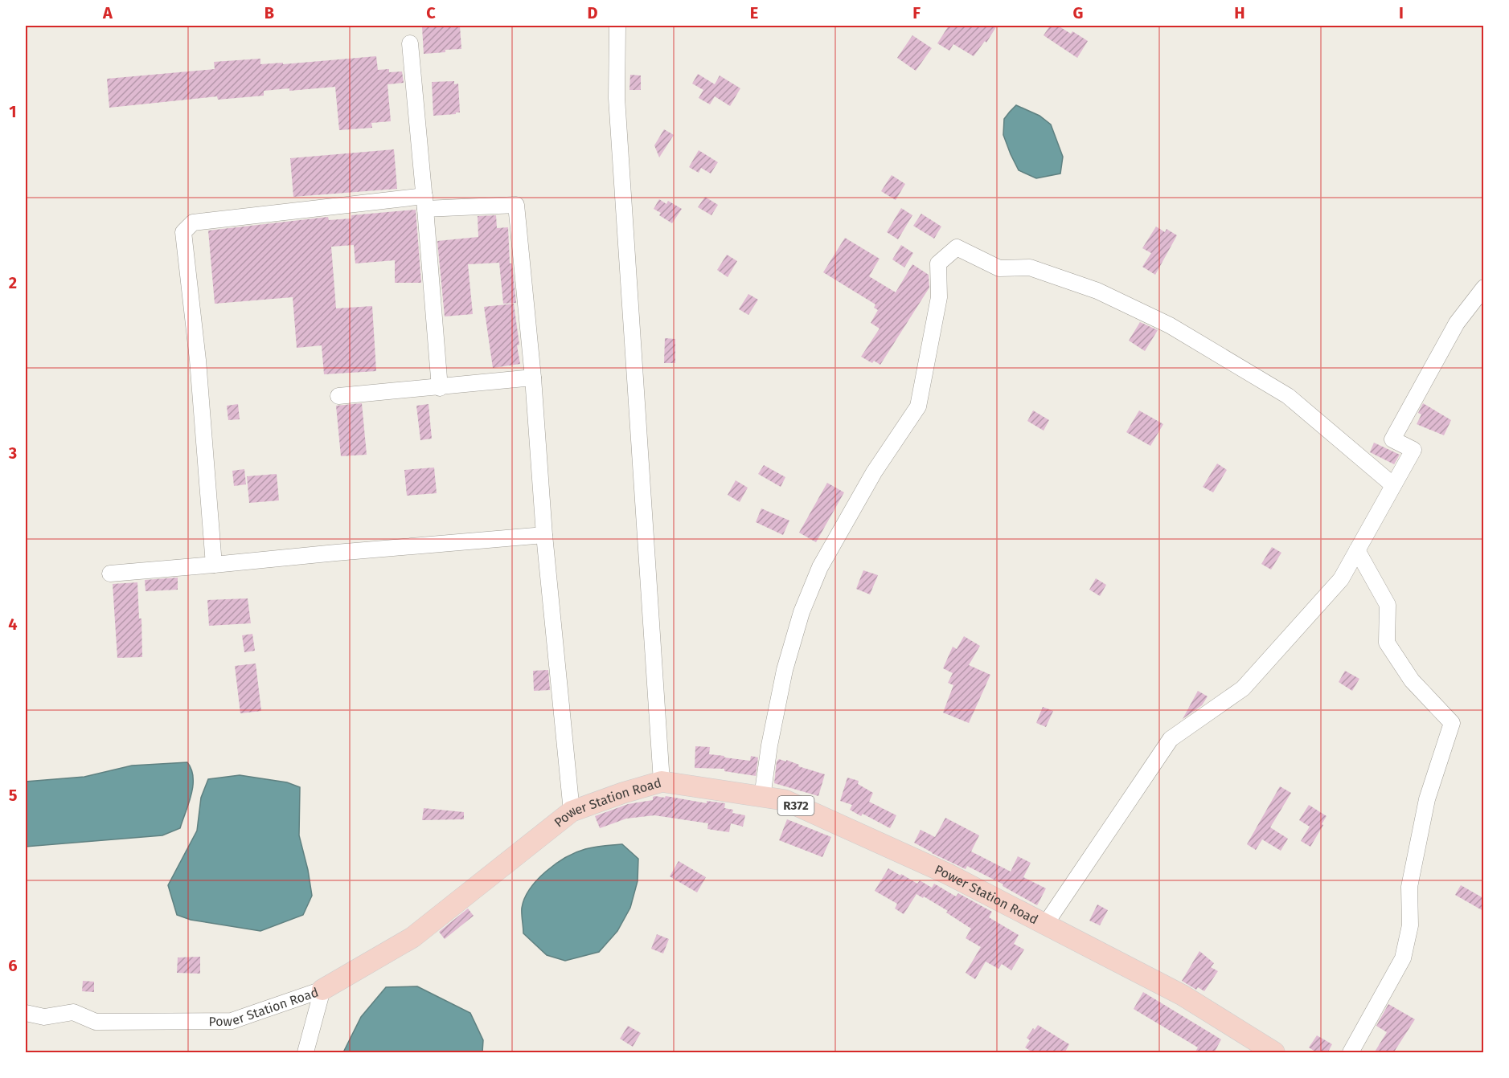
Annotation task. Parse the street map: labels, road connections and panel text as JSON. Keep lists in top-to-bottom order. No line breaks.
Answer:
{"streets":{"main road":["Power Station Road","R372"]},"grid":{"columns":["A","B","C","D","E","F","G","H","I"],"rows":["1","2","3","4","5","6"]}}
